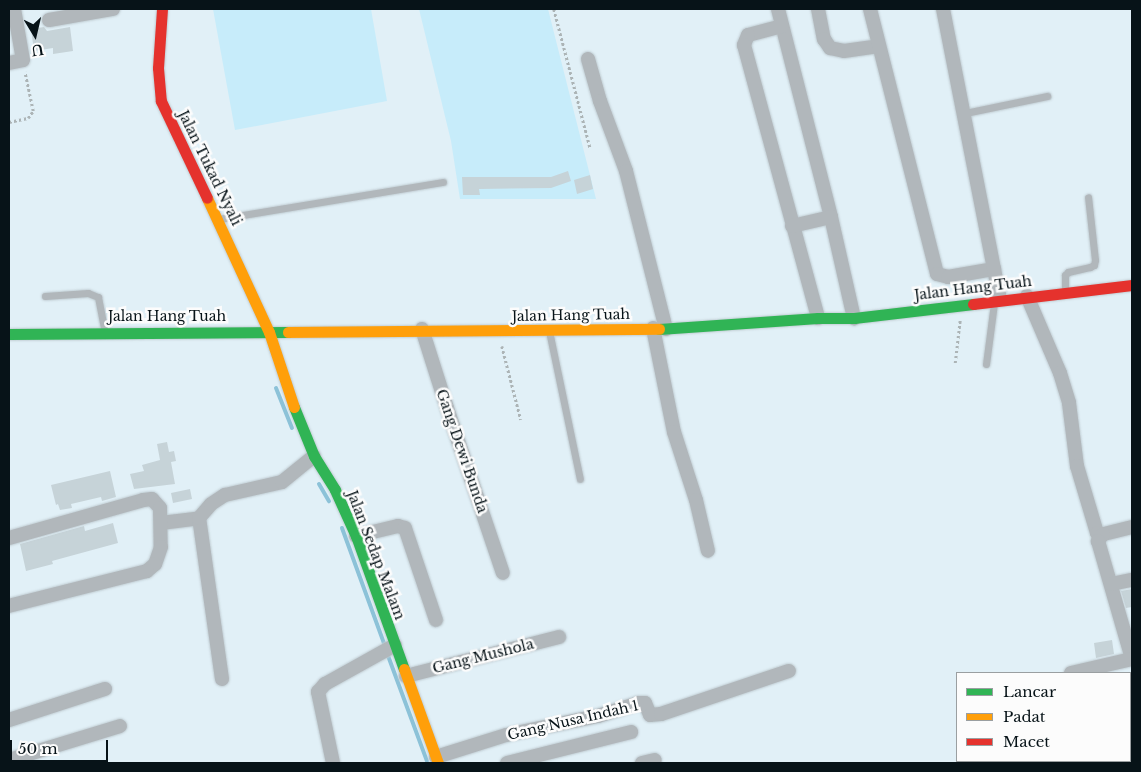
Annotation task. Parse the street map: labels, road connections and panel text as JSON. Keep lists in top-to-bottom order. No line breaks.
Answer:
{"streets":{"main road":["Jalan Tukad Nyali","Jalan Hang Tuah","Jalan Sedap Malam"],"street":["Gang Dewi Bunda","Gang Mushola","Gang Nusa Indah 1"]},"crossings":[["Jalan Tukad Nyali","Jalan Hang Tuah"],["Jalan Tukad Nyali","Jalan Sedap Malam"],["Jalan Hang Tuah","Gang Dewi Bunda"],["Jalan Hang Tuah","Jalan Sedap Malam"],["Jalan Sedap Malam","Gang Mushola"],["Jalan Sedap Malam","Gang Nusa Indah 1"]],"legend":["Lancar","Padat","Macet"],"scale_bar":"50 m","north":"bottom"}
